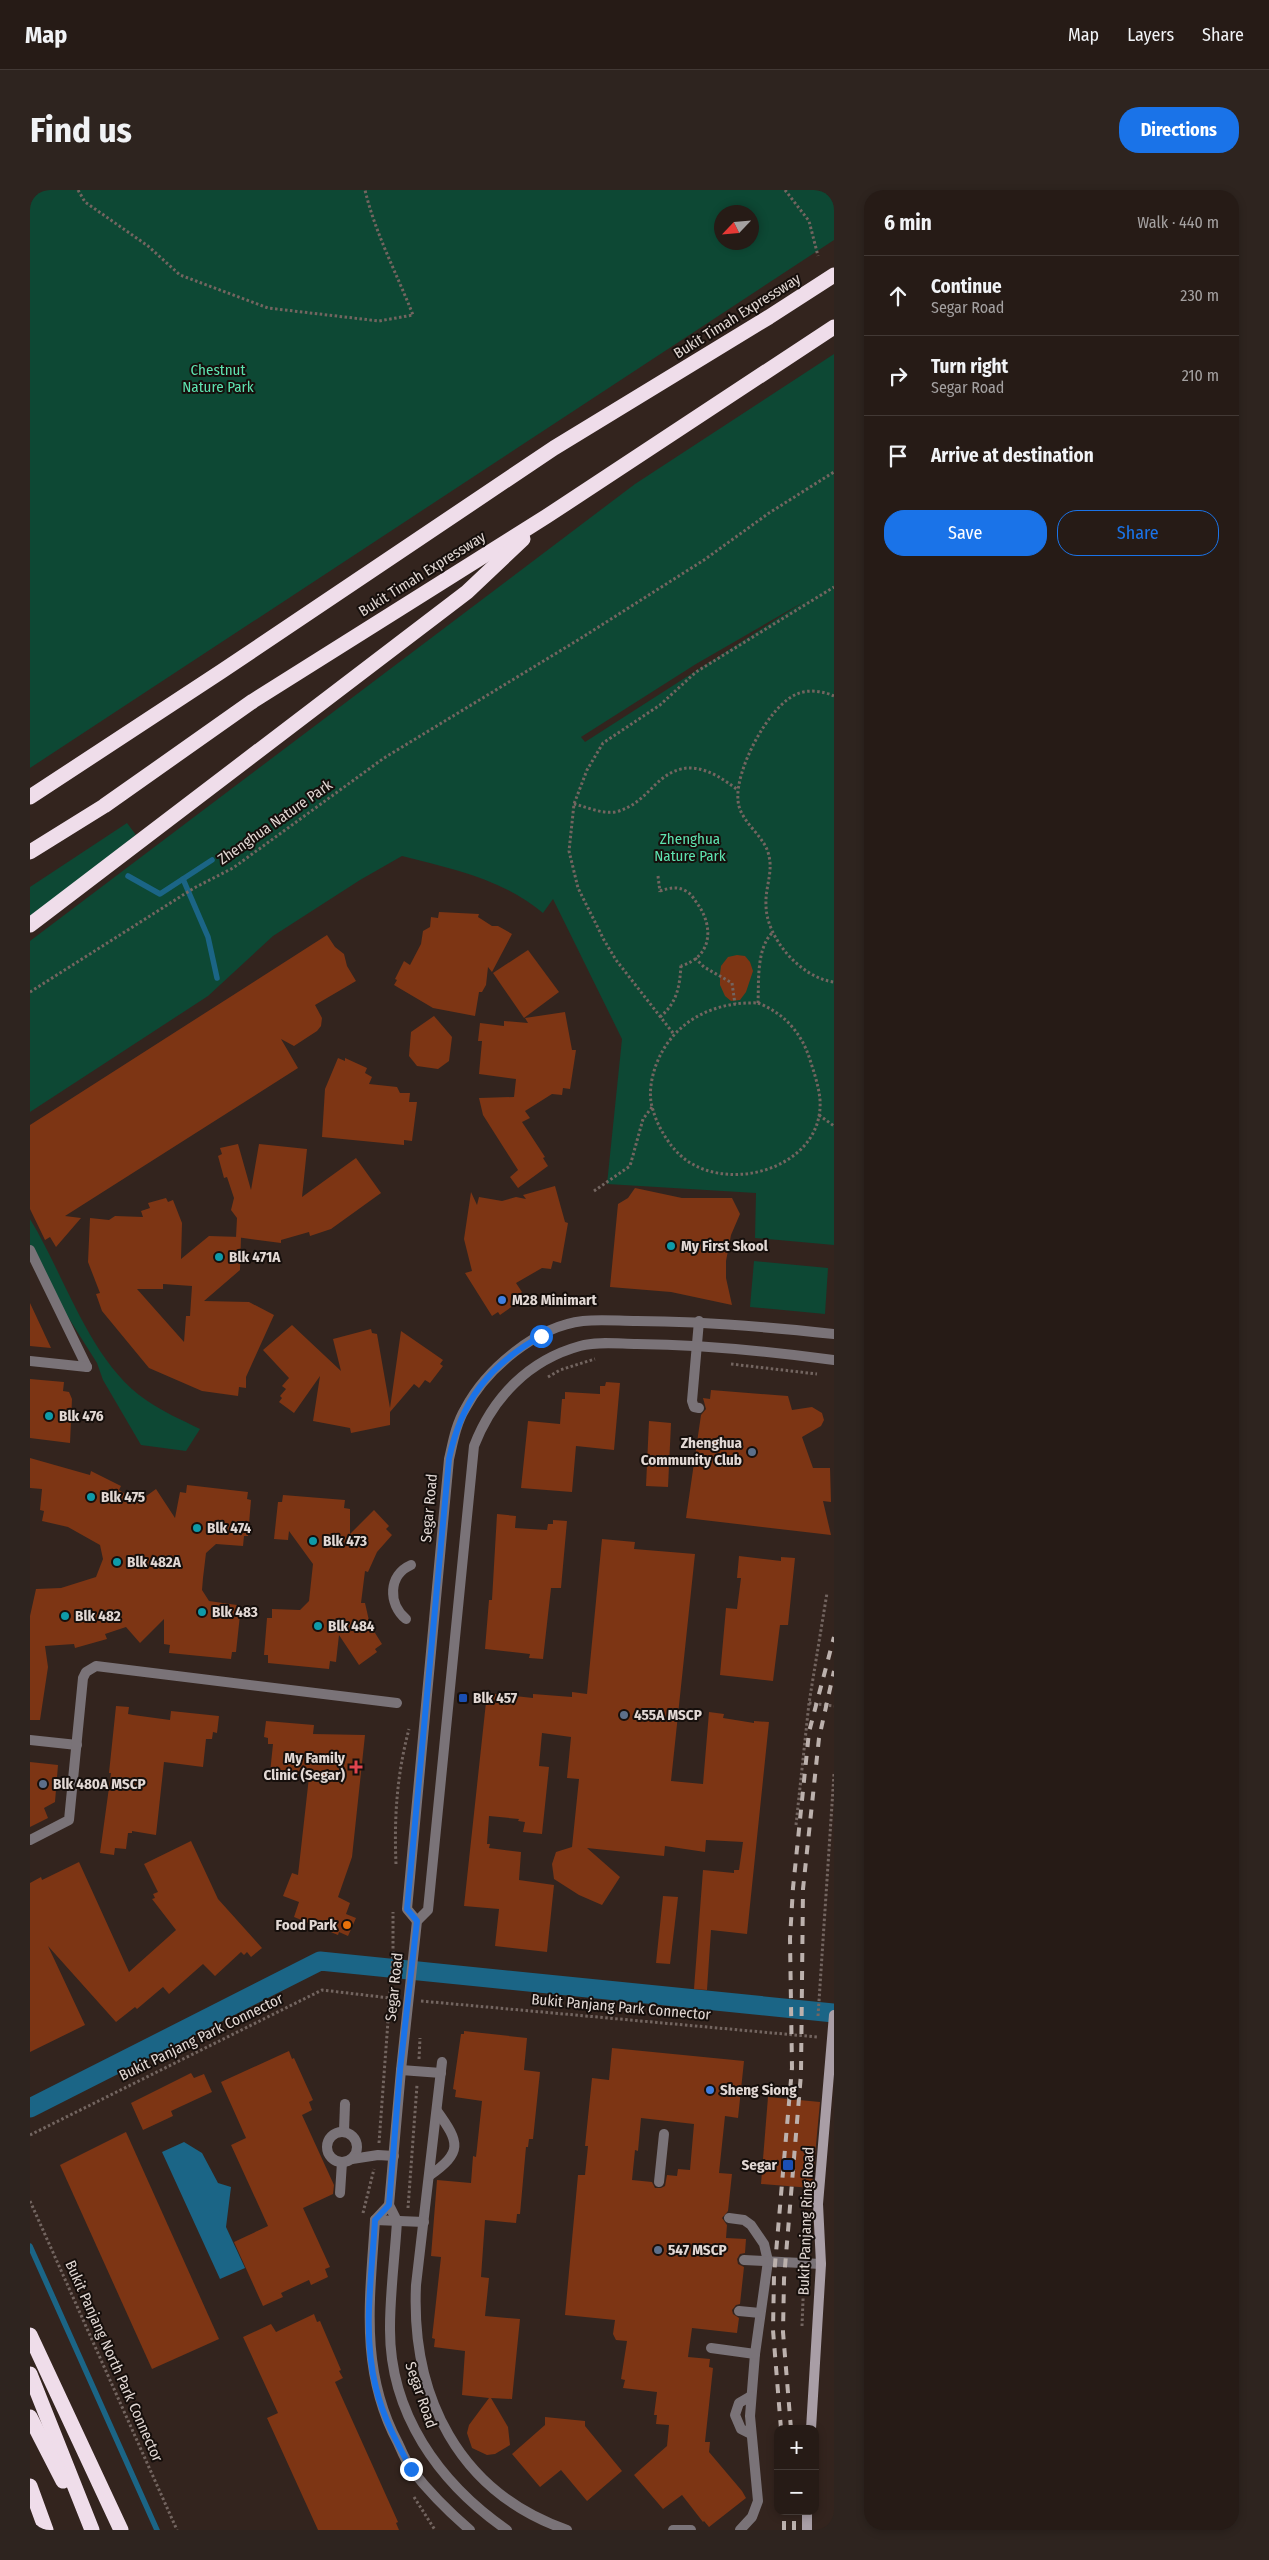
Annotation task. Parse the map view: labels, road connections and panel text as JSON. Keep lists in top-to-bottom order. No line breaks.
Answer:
{"streets":{"highway":["Bukit Timah Expressway"],"main road":["Bukit Panjang Ring Road"],"street":["Segar Road"],"path":["Zhenghua Nature Park","Bukit Panjang Park Connector","Bukit Panjang North Park Connector"]},"parks":["Chestnut Nature Park","Zhenghua Nature Park"],"places":{"other":["My First Skool","Blk 471A","M28 Minimart","Blk 476","Zhenghua Community Club","Blk 475","Blk 474","Blk 473","Blk 482A","Blk 483","Blk 482","Blk 484","455A MSCP","Blk 480A MSCP","Food Park","Sheng Siong","547 MSCP"],"transit":["Blk 457","Segar"],"health":["My Family Clinic (Segar)"]},"north":"bottom left","page":{"header":"Map","nav":["Map","Layers","Share"],"buttons":["Directions",["Save","Share"]],"title":"Find us","heading":["6 min","Walk · 440 m"],"list":[["Continue","Segar Road","230 m"],["Turn right","Segar Road","210 m"],"Arrive at destination"],"map_buttons":["+","−"]}}
